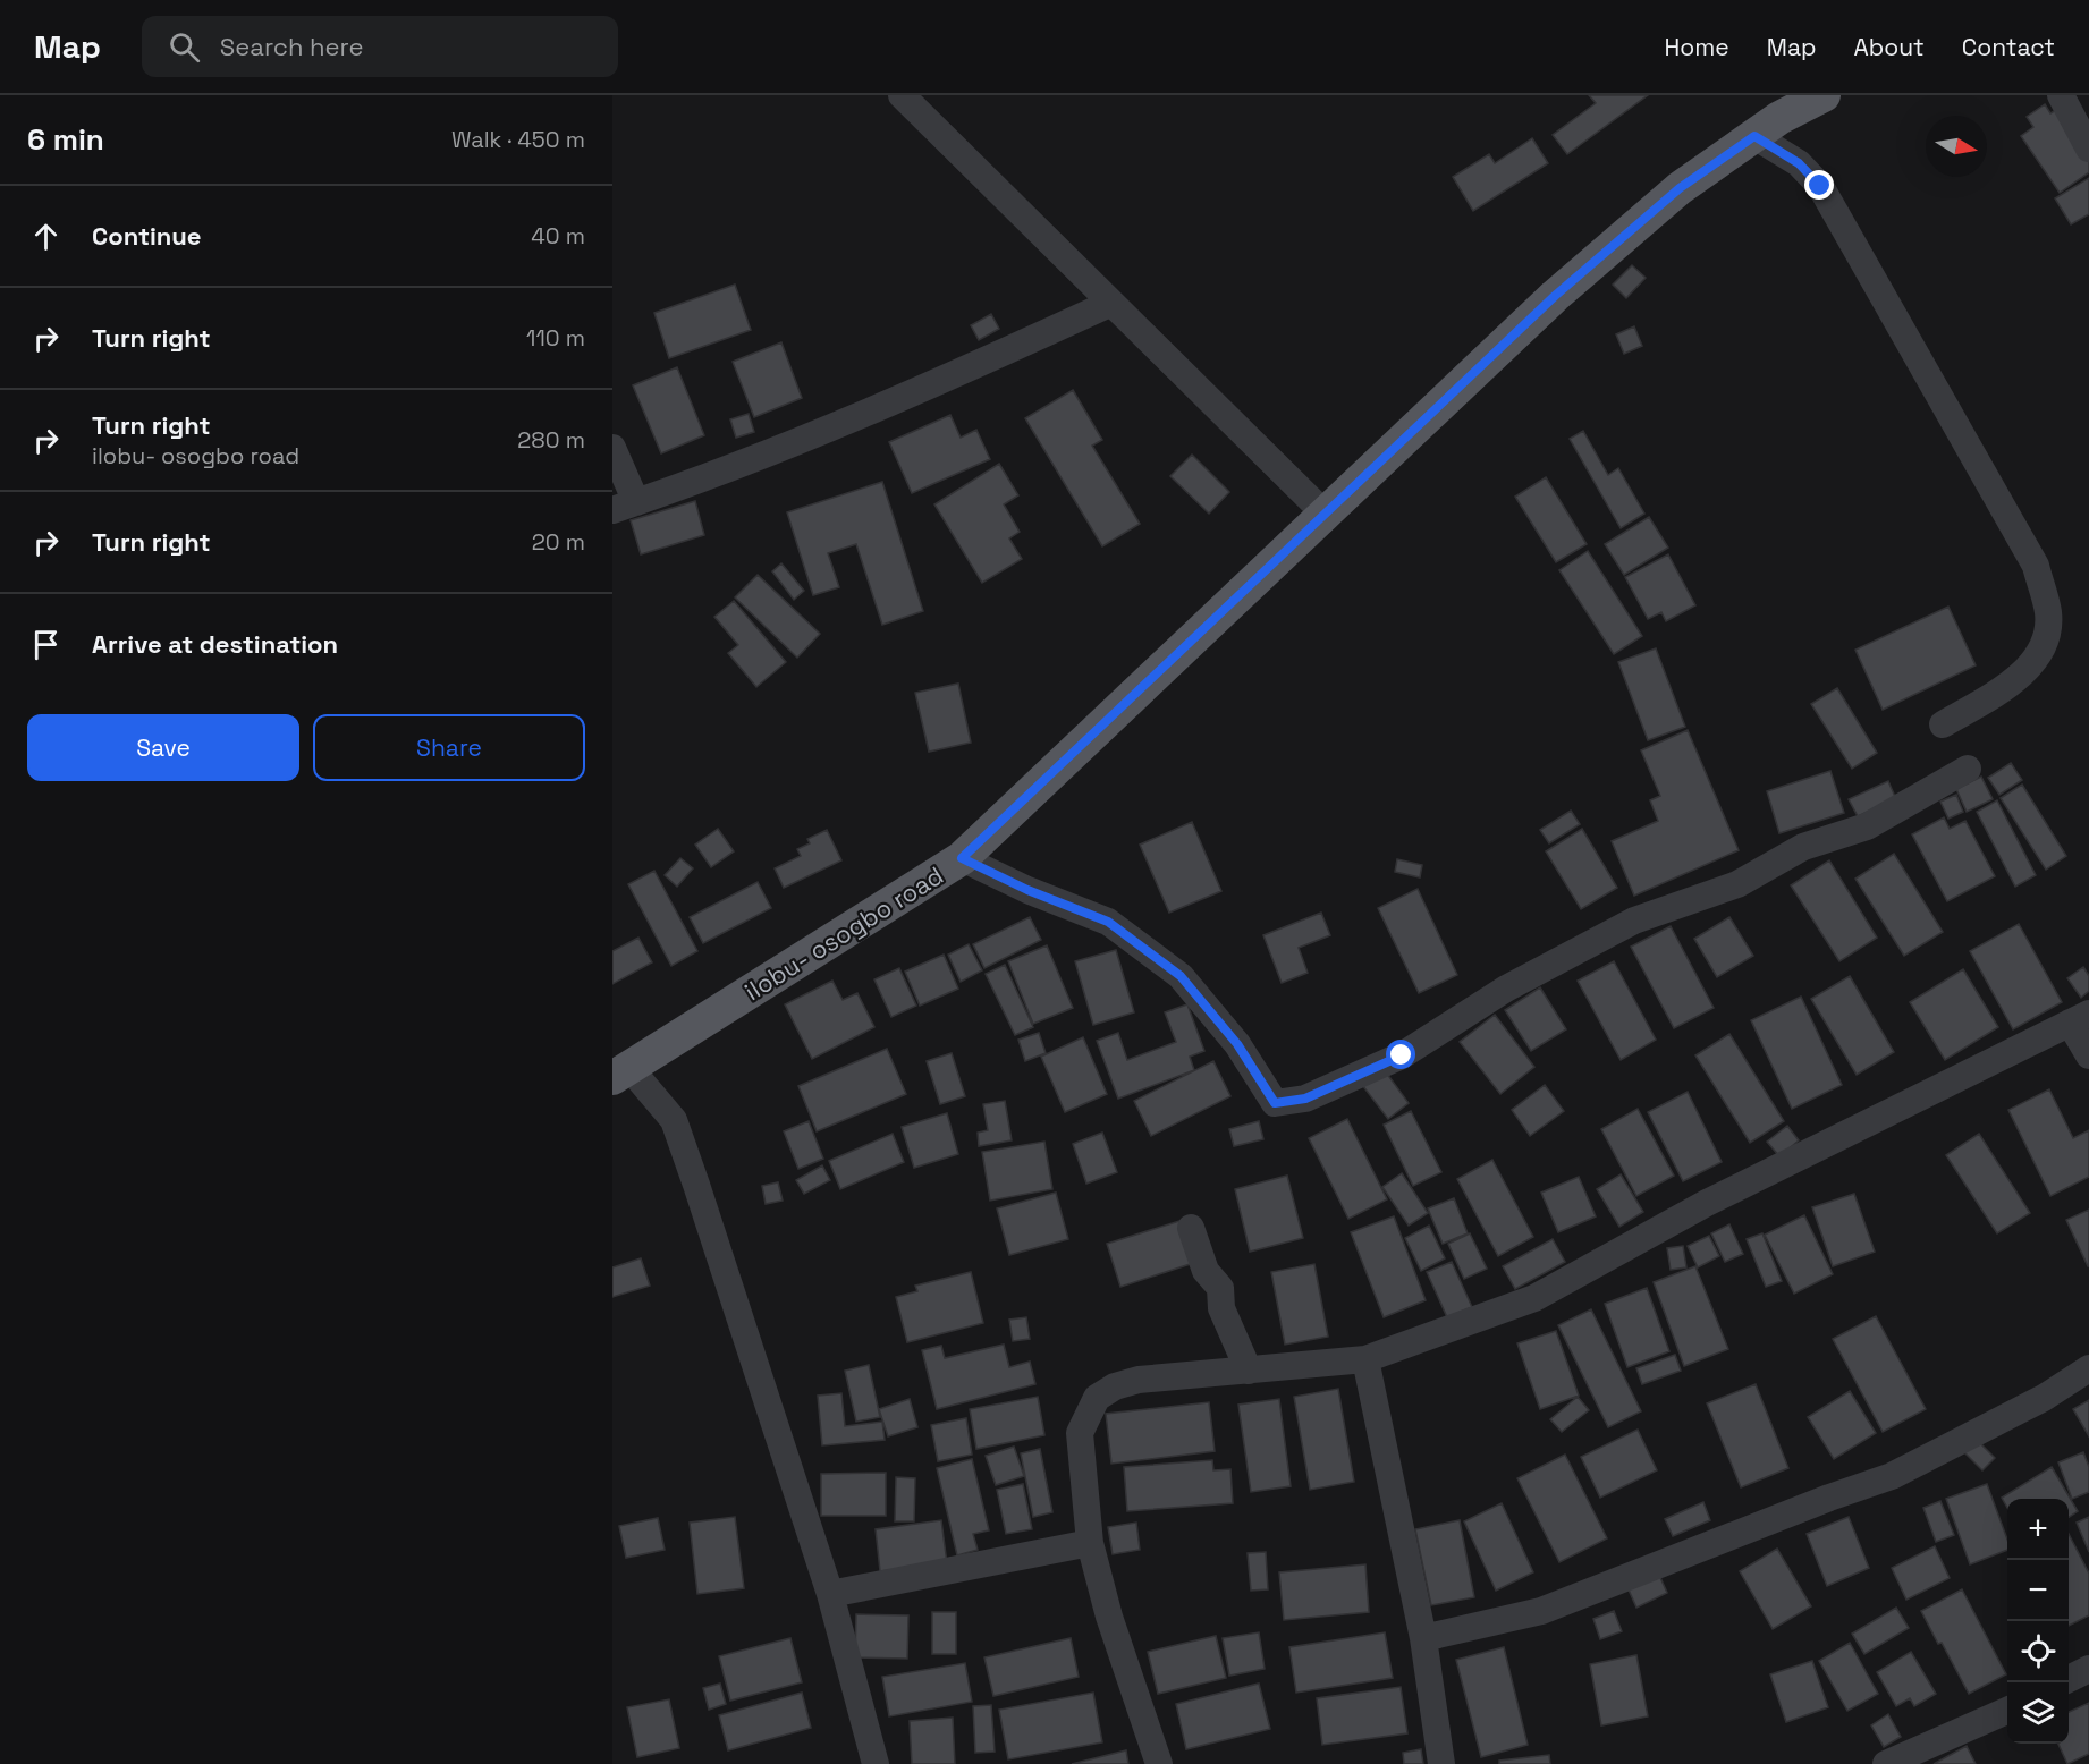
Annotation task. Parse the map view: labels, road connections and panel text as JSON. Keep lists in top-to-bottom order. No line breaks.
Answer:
{"streets":{"main road":["ilobu- osogbo road"]},"north":"right","page":{"header":"Map","search":"Search here","nav":["Home","Map","About","Contact"],"heading":["6 min","Walk · 450 m"],"list":[["Continue","40 m"],["Turn right","110 m"],["Turn right","ilobu- osogbo road","280 m"],["Turn right","20 m"],"Arrive at destination"],"buttons":["Save","Share"],"map_buttons":["+","−"]}}
